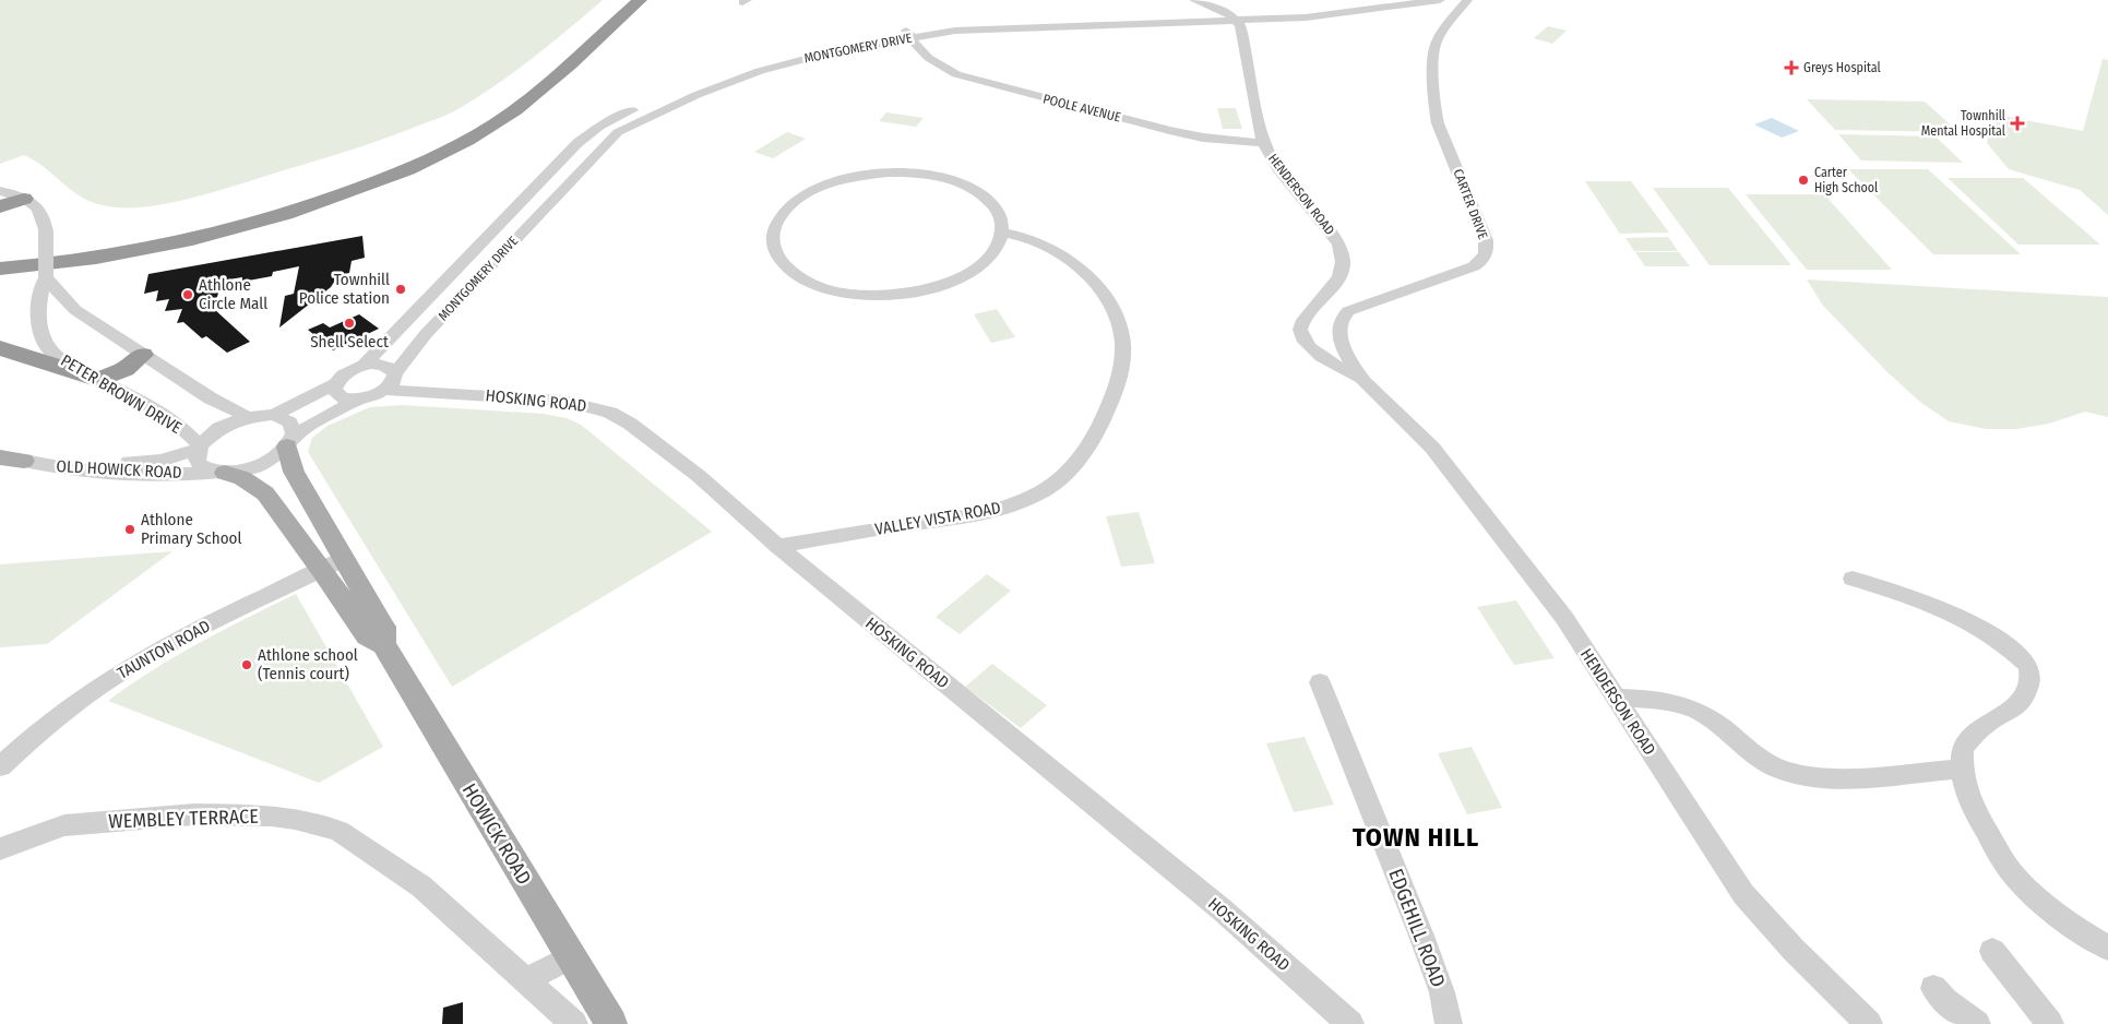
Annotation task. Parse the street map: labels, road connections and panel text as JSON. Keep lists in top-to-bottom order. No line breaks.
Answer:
{"streets":{"main road":["OLD HOWICK ROAD","HOWICK ROAD"],"street":["MONTGOMERY DRIVE","POOLE AVENUE","HENDERSON ROAD","CARTER DRIVE","PETER BROWN DRIVE","HOSKING ROAD","VALLEY VISTA ROAD","TAUNTON ROAD","WEMBLEY TERRACE","EDGEHILL ROAD"]},"crossings":[["MONTGOMERY DRIVE","POOLE AVENUE"],["MONTGOMERY DRIVE","HENDERSON ROAD"],["MONTGOMERY DRIVE","HOSKING ROAD"],["POOLE AVENUE","HENDERSON ROAD"],["HENDERSON ROAD","CARTER DRIVE"],["PETER BROWN DRIVE","OLD HOWICK ROAD"],["PETER BROWN DRIVE","HOWICK ROAD"],["HOSKING ROAD","VALLEY VISTA ROAD"],["OLD HOWICK ROAD","HOWICK ROAD"],["TAUNTON ROAD","HOWICK ROAD"]],"districts":["TOWN HILL"],"places":{"health":["Greys Hospital","Townhill Mental Hospital"],"other":["Carter High School","Townhill Police station","Athlone Circle Mall","Shell Select","Athlone Primary School","Athlone school (Tennis court)"]}}
